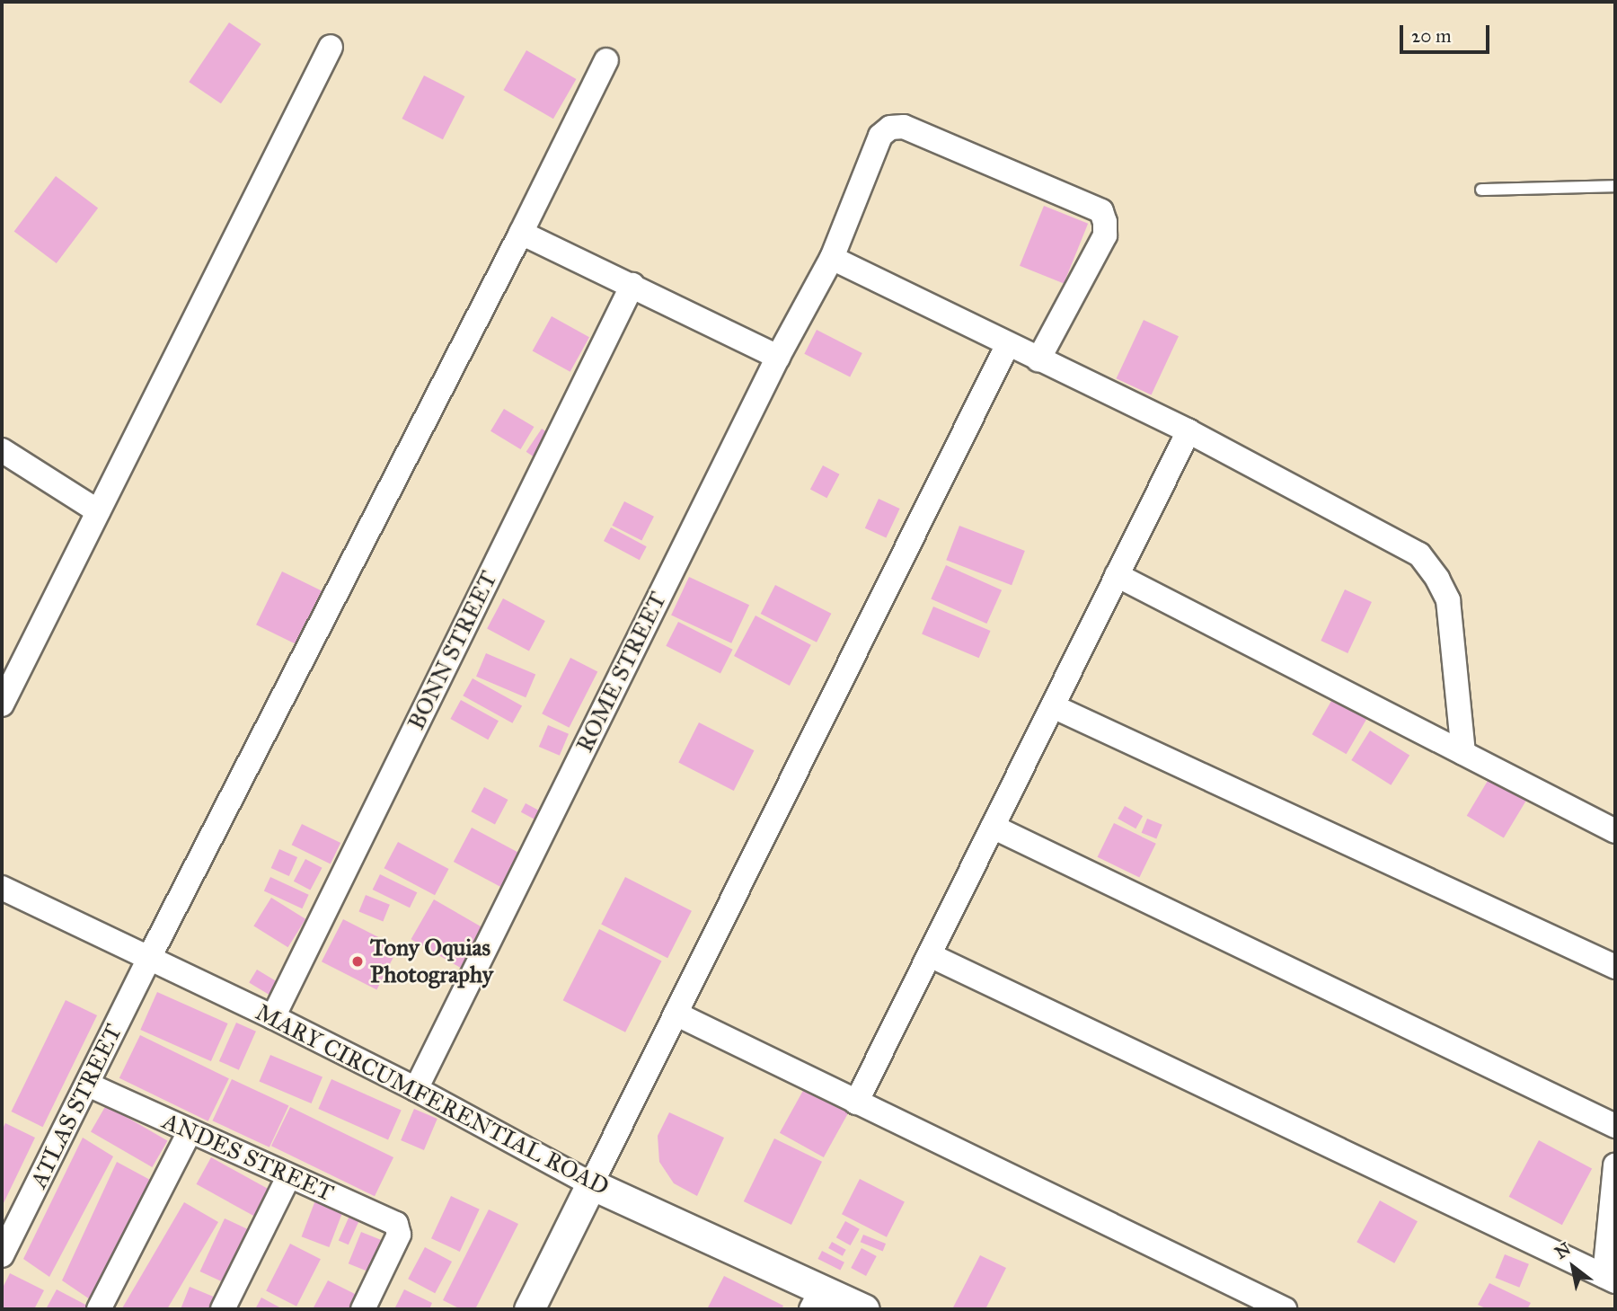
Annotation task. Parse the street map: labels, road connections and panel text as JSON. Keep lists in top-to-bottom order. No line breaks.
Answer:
{"streets":{"street":["BONN STREET","ROME STREET","MARY CIRCUMFERENTIAL ROAD","ATLAS STREET","ANDES STREET"]},"crossings":[["BONN STREET","MARY CIRCUMFERENTIAL ROAD"],["ROME STREET","MARY CIRCUMFERENTIAL ROAD"],["MARY CIRCUMFERENTIAL ROAD","ATLAS STREET"],["ATLAS STREET","ANDES STREET"]],"places":["Tony Oquias Photography"],"scale_bar":"20 m","north":"top left"}
